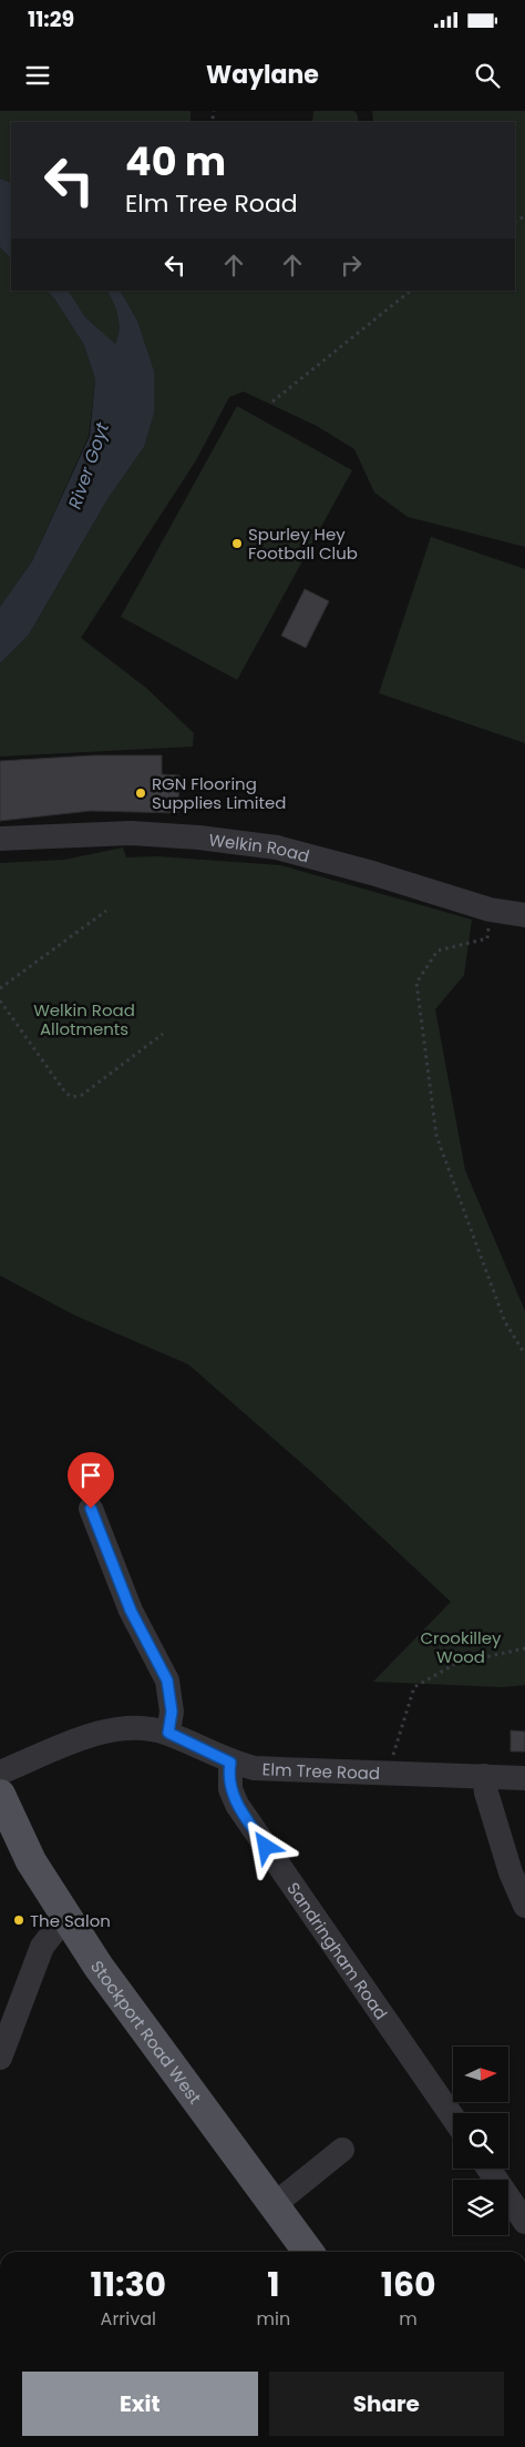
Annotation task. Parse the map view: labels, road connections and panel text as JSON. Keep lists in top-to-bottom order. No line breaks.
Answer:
{"streets":{"main road":["Stockport Road West"],"street":["Welkin Road","Elm Tree Road","Sandringham Road"]},"crossings":[["Elm Tree Road","Sandringham Road"]],"water":["River Goyt"],"parks":["Welkin Road Allotments","Crookilley Wood"],"places":["Spurley Hey Football Club","RGN Flooring Supplies Limited","The Salon"],"north":"right","page":{"status":"11:29","header":"Waylane","turn":["40 m","Elm Tree Road"],"eta":["11:30","Arrival","1","min","160","m"],"buttons":["Exit","Share"]}}
